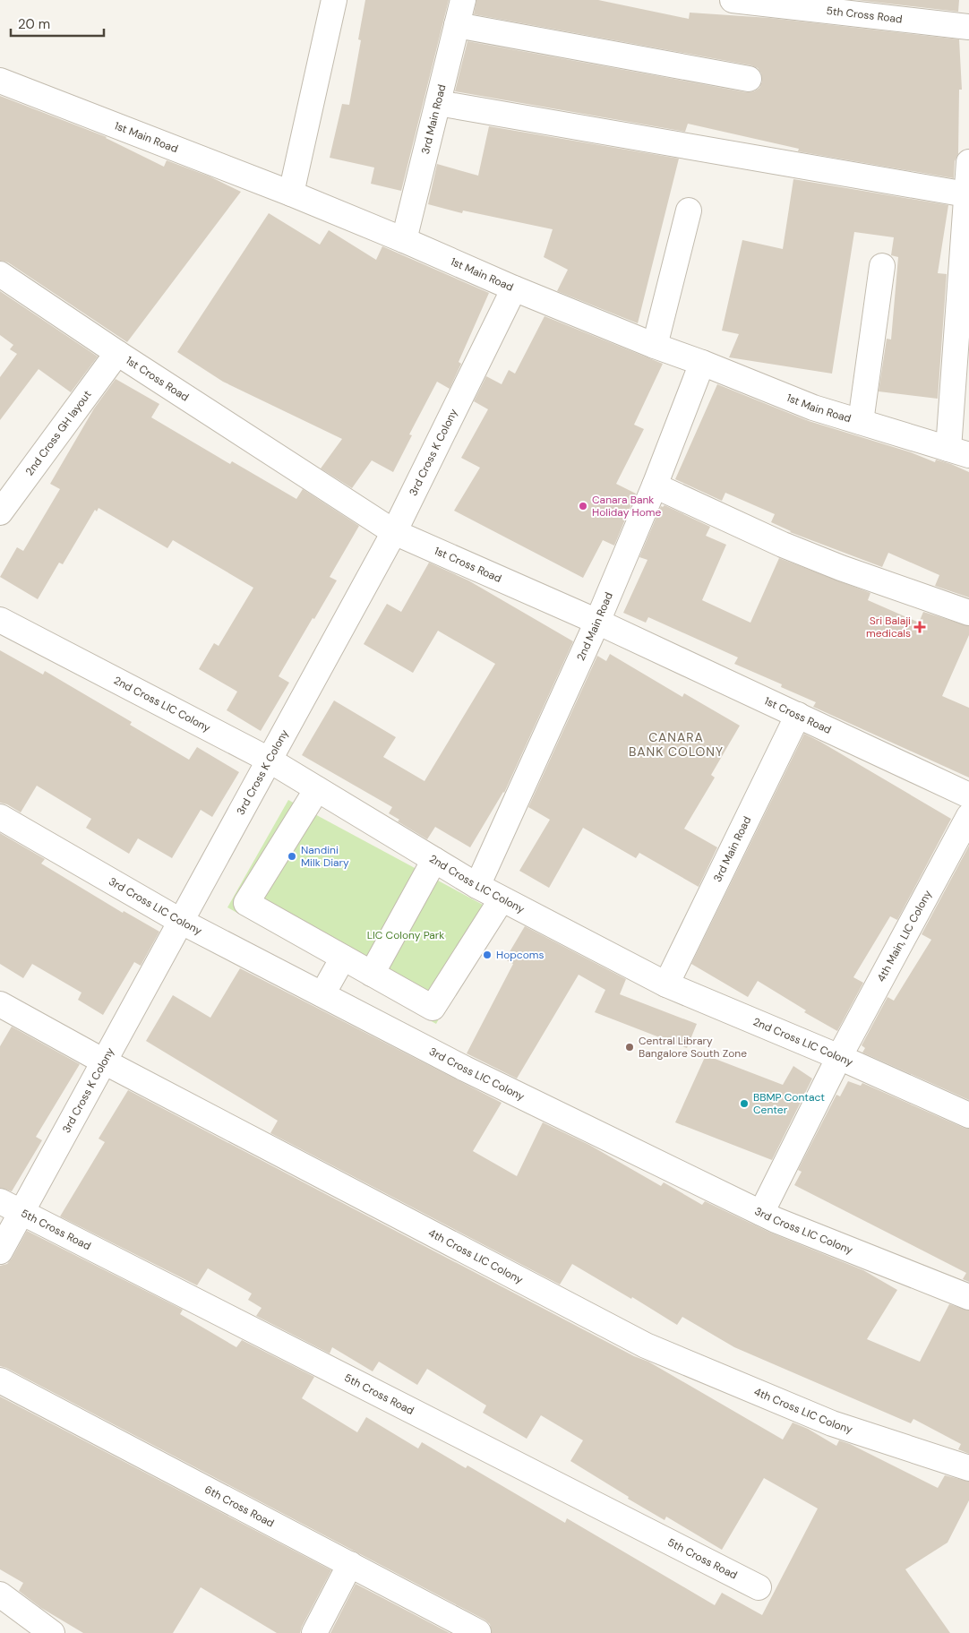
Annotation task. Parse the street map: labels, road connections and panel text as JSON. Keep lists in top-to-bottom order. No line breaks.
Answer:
{"streets":{"street":["5th Cross Road","3rd Main Road","1st Main Road","1st Cross Road","2nd Cross GH layout","3rd Cross K Colony","2nd Main Road","2nd Cross LIC Colony","3rd Cross LIC Colony","4th Main, LIC Colony","4th Cross LIC Colony","6th Cross Road"]},"crossings":[["5th Cross Road","3rd Cross K Colony"],["3rd Main Road","1st Main Road"],["3rd Main Road","1st Cross Road"],["3rd Main Road","2nd Cross LIC Colony"],["1st Main Road","3rd Cross K Colony"],["1st Main Road","2nd Main Road"],["1st Cross Road","2nd Cross GH layout"],["1st Cross Road","3rd Cross K Colony"],["1st Cross Road","2nd Main Road"],["3rd Cross K Colony","2nd Cross LIC Colony"],["3rd Cross K Colony","3rd Cross LIC Colony"],["3rd Cross K Colony","4th Cross LIC Colony"],["2nd Main Road","2nd Cross LIC Colony"],["2nd Cross LIC Colony","4th Main, LIC Colony"],["3rd Cross LIC Colony","4th Main, LIC Colony"]],"districts":["CANARA BANK COLONY"],"parks":["LIC Colony Park"],"places":{"other":["Canara Bank Holiday Home","Nandini Milk Diary","Hopcoms","Central Library Bangalore South Zone","BBMP Contact Center"],"health":["Sri Balaji medicals"]},"scale_bar":"20 m"}
